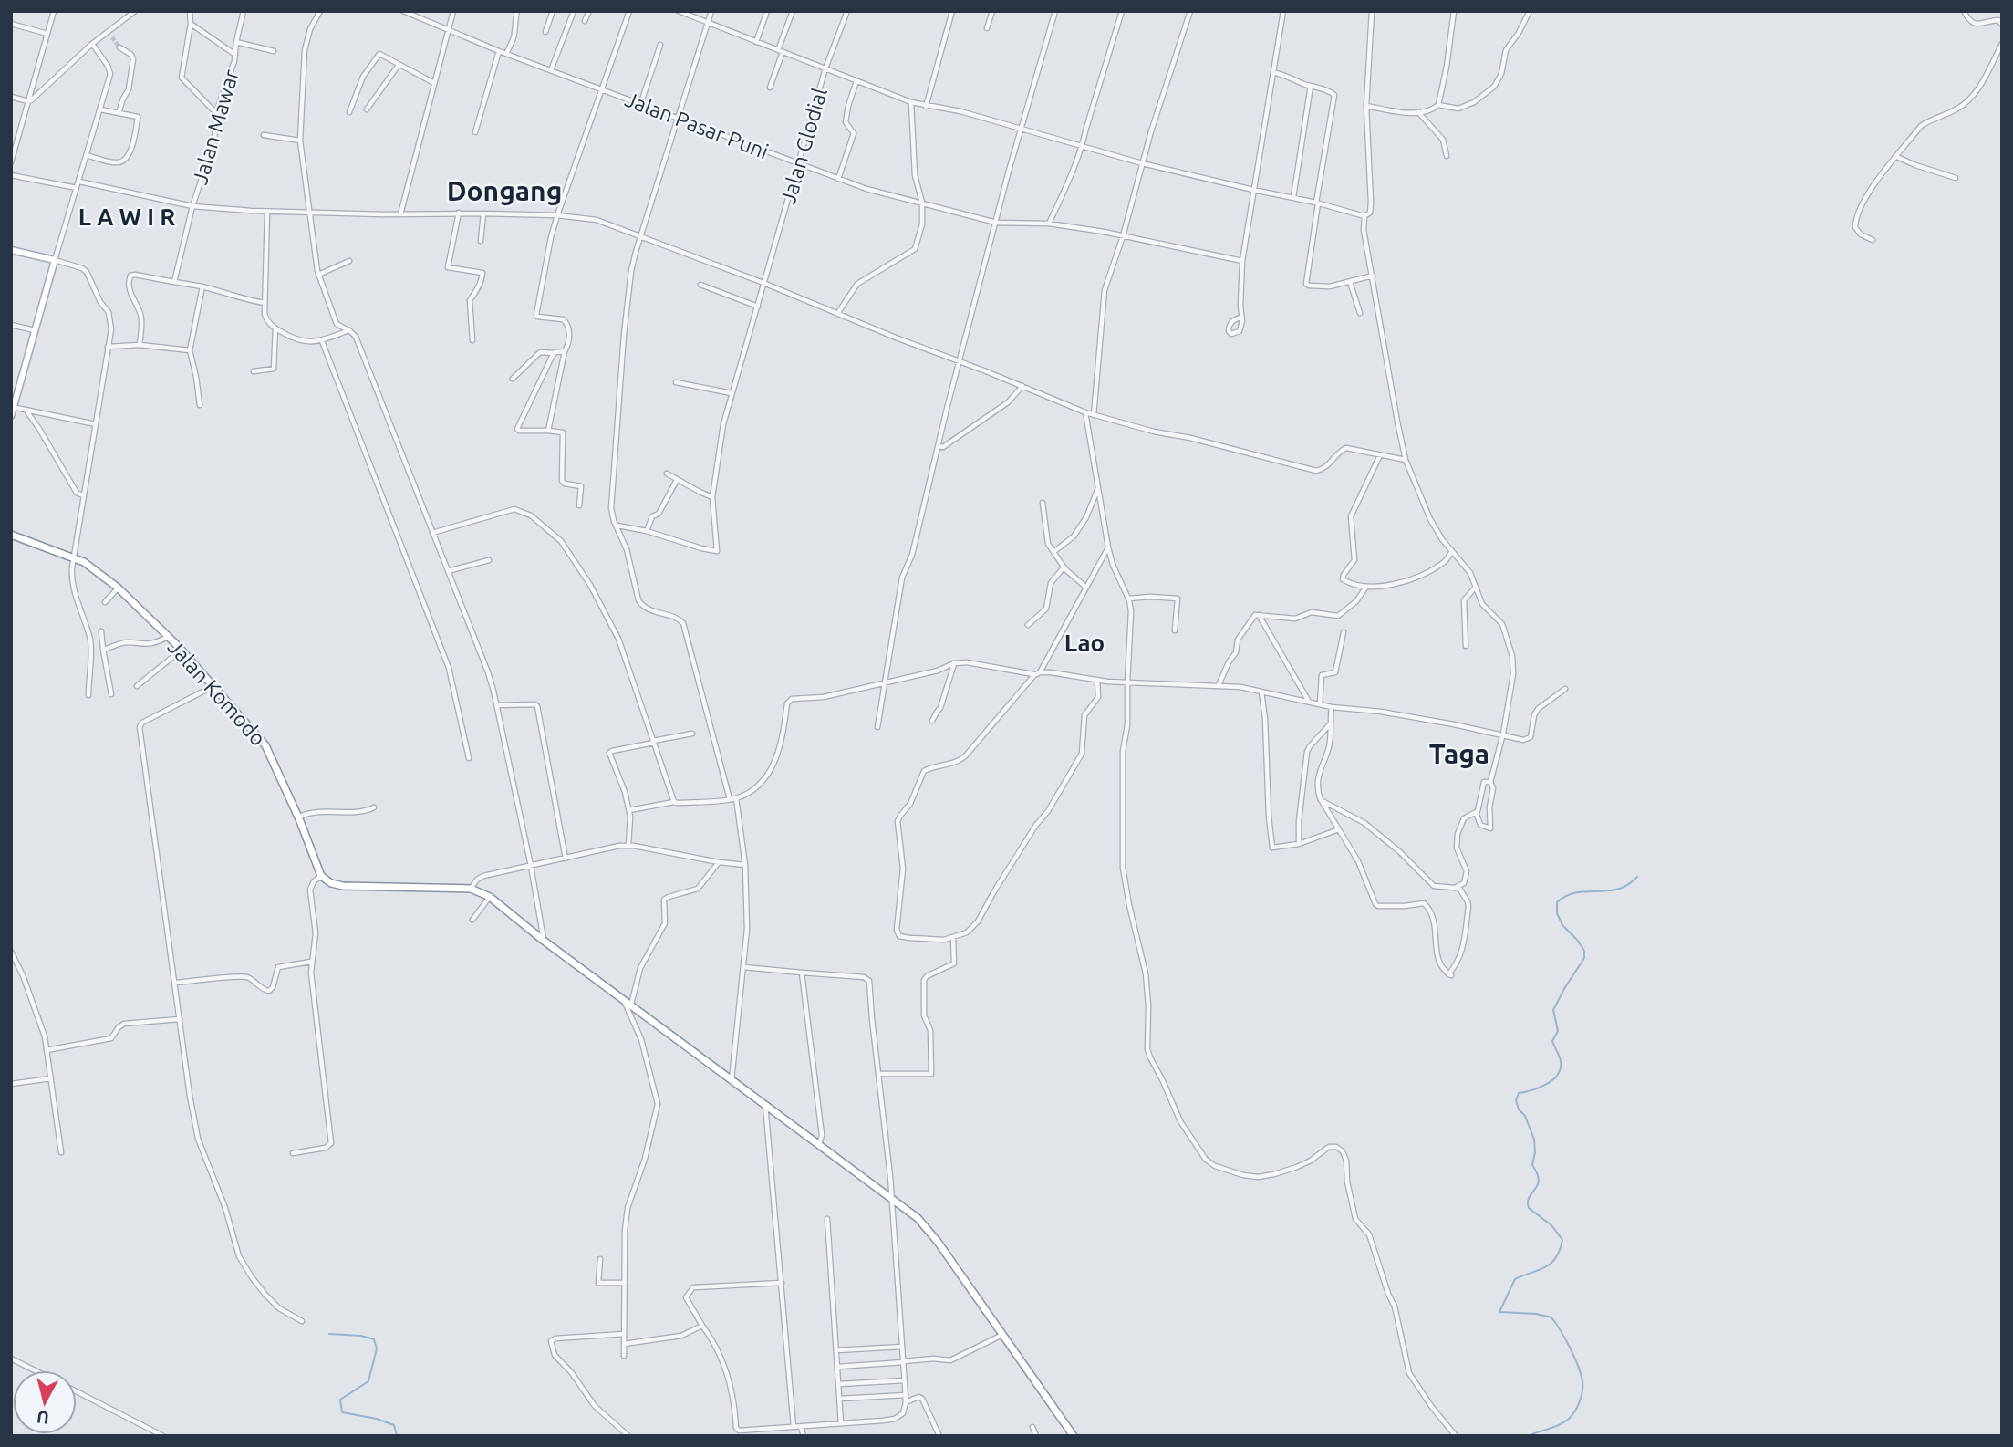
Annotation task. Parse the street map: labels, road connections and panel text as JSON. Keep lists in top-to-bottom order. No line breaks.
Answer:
{"streets":{"highway":["Jalan Komodo"],"street":["Jalan Pasar Puni","Jalan Mawar","Jalan Glodial"]},"crossings":[["Jalan Pasar Puni","Jalan Glodial"]],"districts":["Dongang","L A W I R","Lao","Taga"],"north":"bottom"}
